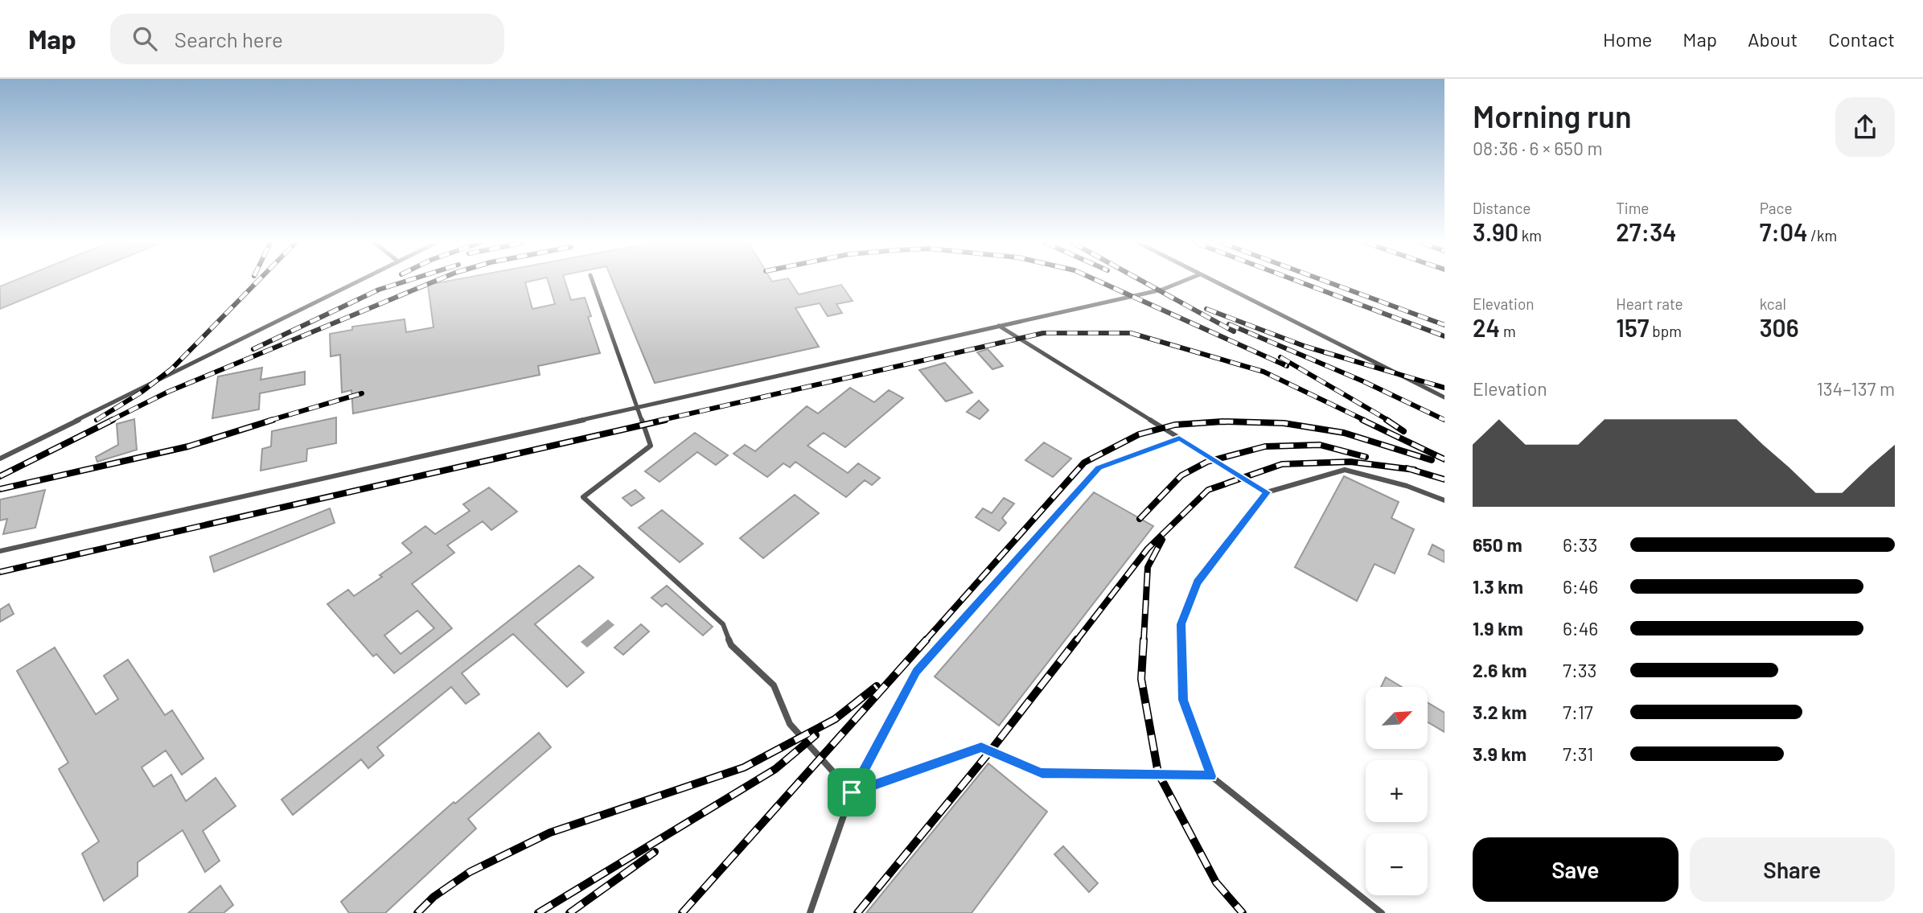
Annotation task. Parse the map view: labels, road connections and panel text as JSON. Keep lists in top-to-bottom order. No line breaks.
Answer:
{"north":"top right","page":{"header":"Map","search":"Search here","nav":["Home","Map","About","Contact"],"heading":["Morning run","08:36 · 6 × 650 m"],"stats":[["Distance","3.90 km"],["Time","27:34"],["Pace","7:04 /km"],["Elevation","24 m"],["Heart rate","157 bpm"],["kcal","306"]],"chart":["Elevation","134–137 m"],"list":[{"name":"650 m","note":"6:33"},{"name":"1.3 km","note":"6:46"},{"name":"1.9 km","note":"6:46"},{"name":"2.6 km","note":"7:33"},{"name":"3.2 km","note":"7:17"},{"name":"3.9 km","note":"7:31"}],"map_buttons":["+","−"],"buttons":["Save","Share"]}}
